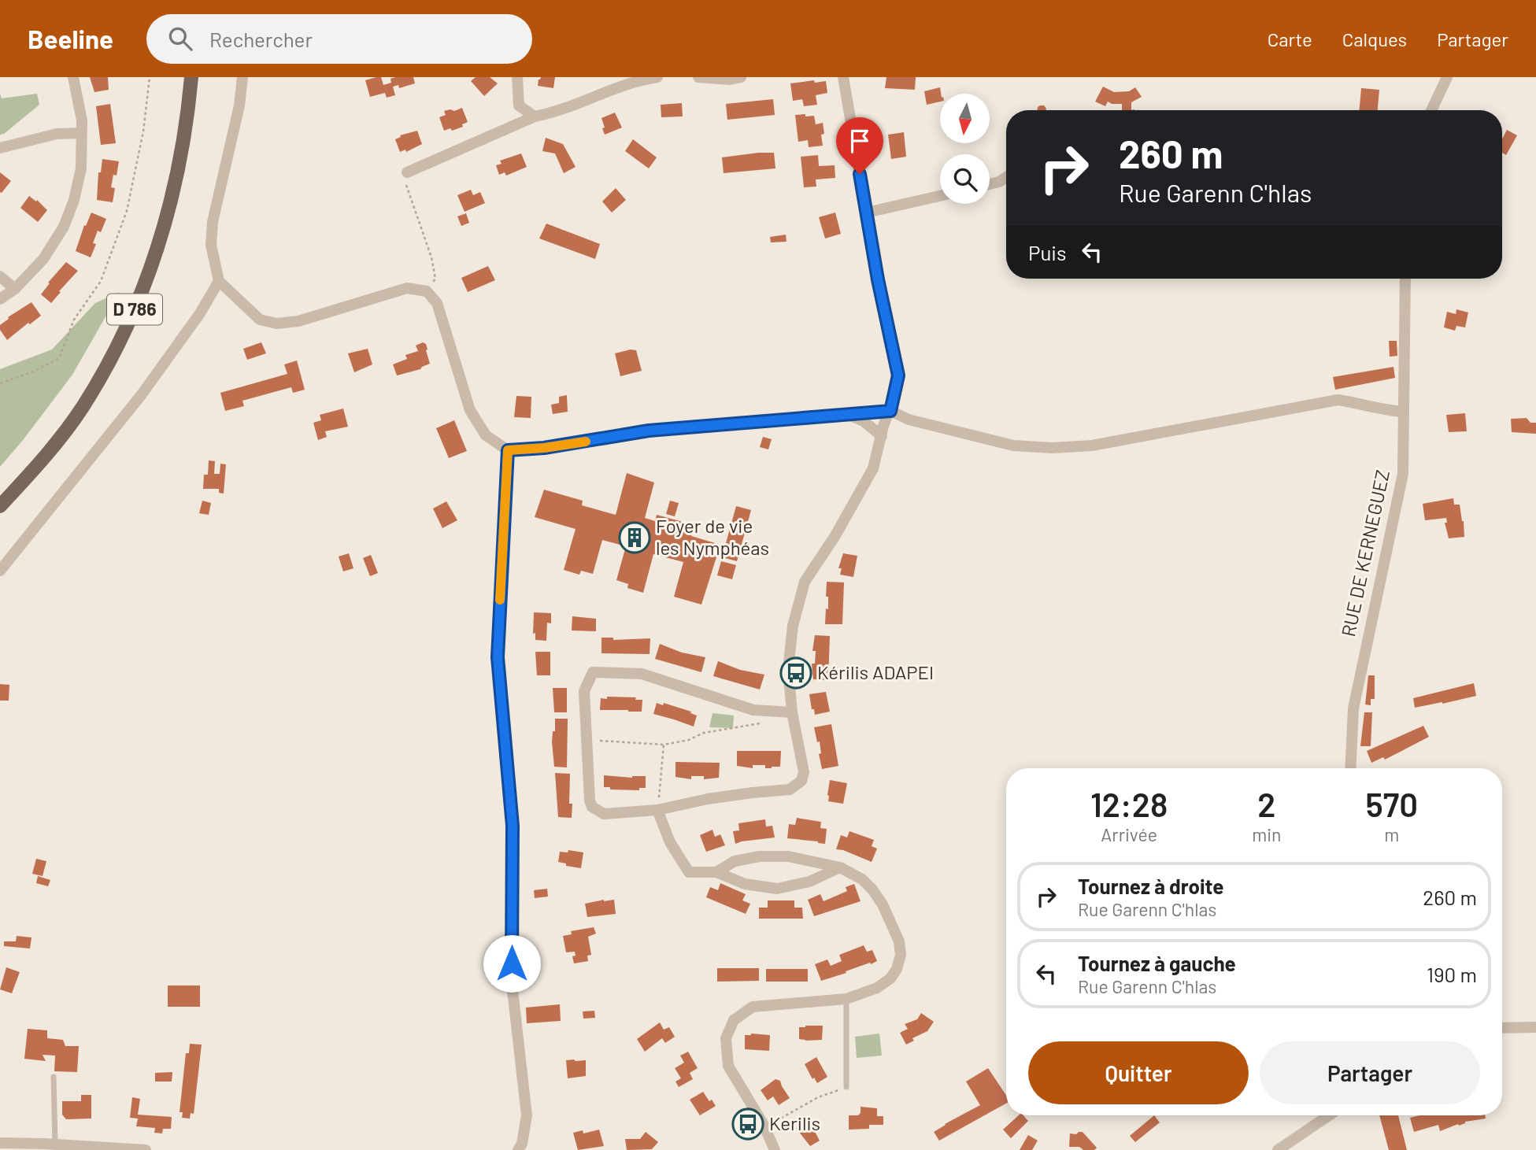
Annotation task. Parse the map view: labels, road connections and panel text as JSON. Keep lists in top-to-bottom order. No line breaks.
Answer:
{"streets":{"main road":["D 786"],"street":["RUE DE KERNEGUEZ"]},"places":{"building":["Foyer de vie les Nymphéas"],"bus stop":["Kérilis ADAPEI","Kerilis"]},"north":"bottom","page":{"header":"Beeline","search":"Rechercher","nav":["Carte","Calques","Partager"],"turn":["260 m","Rue Garenn C'hlas"],"then":"Puis","eta":["12:28","Arrivée","2","min","570","m"],"list":[{"name":"Tournez à droite","note":"Rue Garenn C'hlas","value":"260 m"},{"name":"Tournez à gauche","note":"Rue Garenn C'hlas","value":"190 m"}],"buttons":["Quitter","Partager"]}}
